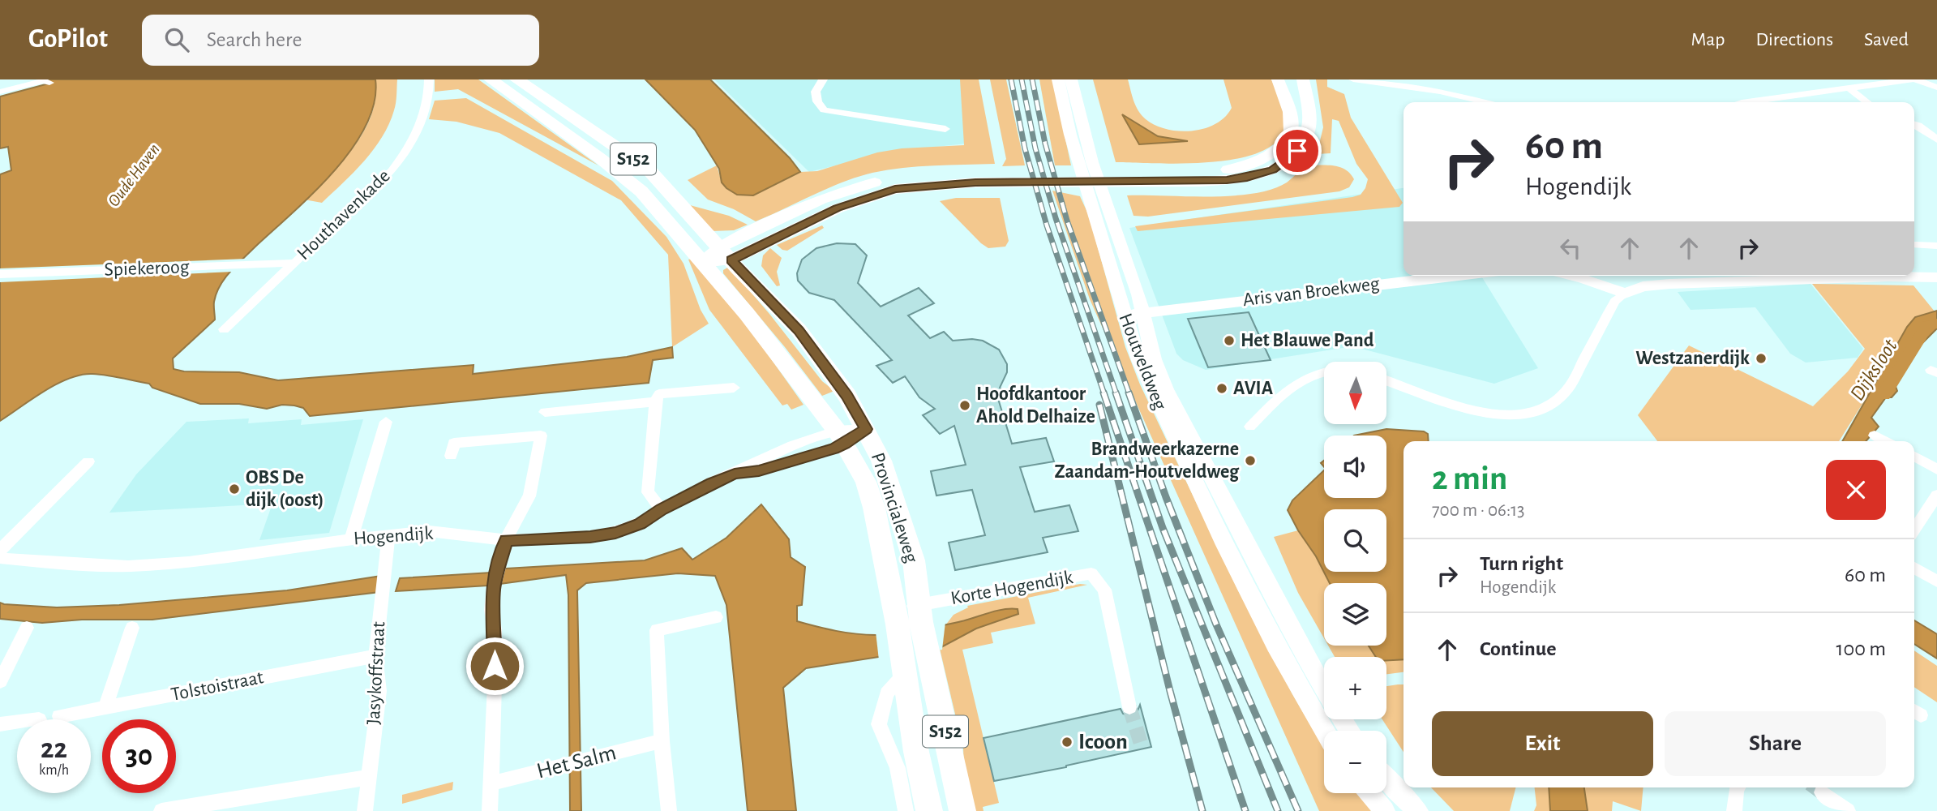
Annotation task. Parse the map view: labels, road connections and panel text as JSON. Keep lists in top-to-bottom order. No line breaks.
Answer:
{"streets":{"main road":["S152","Provincialeweg"],"street":["Houthavenkade","Spiekeroog","Aris van Broekweg","Houtveldweg","Hogendijk","Korte Hogendijk","Jasykoffstraat","Tolstoistraat","Het Salm"]},"crossings":[["Houthavenkade","Spiekeroog"],["Aris van Broekweg","Houtveldweg"],["Provincialeweg","Hogendijk"],["Provincialeweg","Korte Hogendijk"],["Hogendijk","Jasykoffstraat"],["Jasykoffstraat","Tolstoistraat"]],"water":["Oude Haven","Dijksloot"],"places":["Het Blauwe Pand","Westzanerdijk","AVIA","Hoofdkantoor Ahold Delhaize","Brandweerkazerne Zaandam-Houtveldweg","OBS De dijk (oost)","Icoon"],"north":"bottom","page":{"header":"GoPilot","search":"Search here","nav":["Map","Directions","Saved"],"turn":["60 m","Hogendijk"],"map_buttons":["+","−"],"heading":["2 min","700 m · 06:13"],"list":[{"name":"Turn right","note":"Hogendijk","value":"60 m"},{"name":"Continue","value":"100 m"}],"buttons":["Exit","Share"],"speed":"22 km/h","limit":"30"}}
